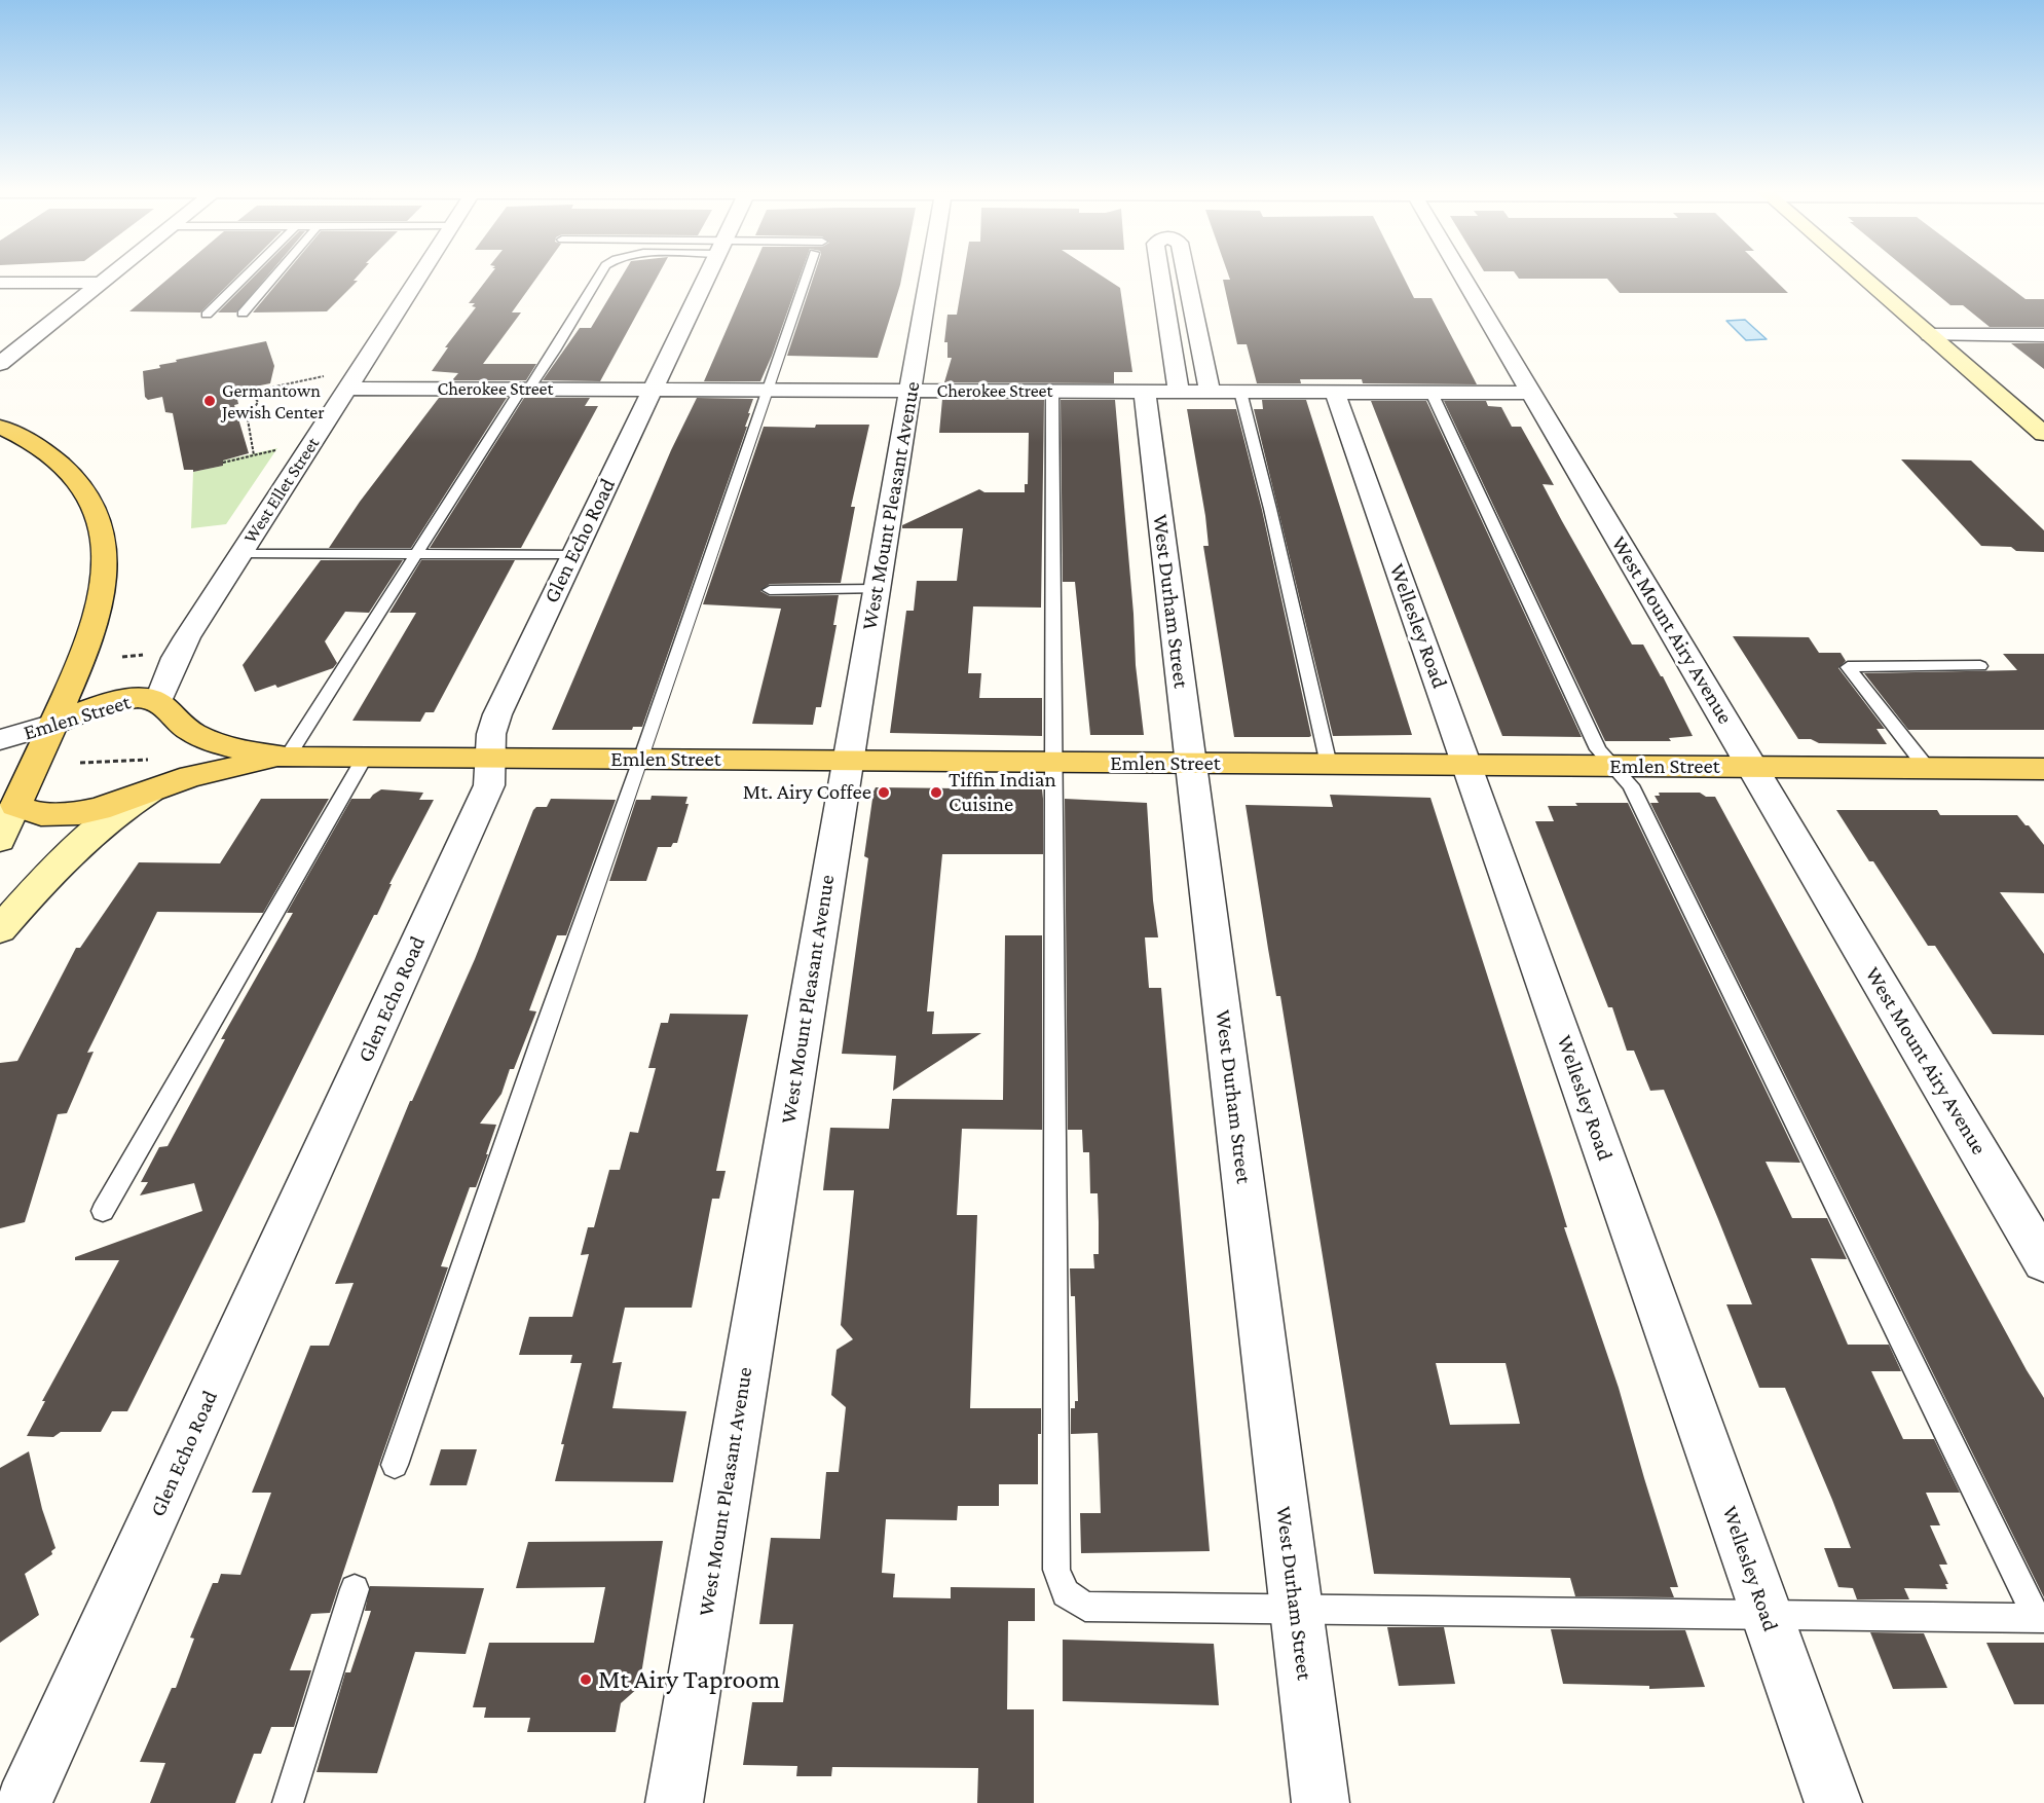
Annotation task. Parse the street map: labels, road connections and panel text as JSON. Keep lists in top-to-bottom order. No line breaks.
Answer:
{"streets":{"main road":["Emlen Street"],"street":["Cherokee Street","West Ellet Street","West Mount Pleasant Avenue","Glen Echo Road","West Durham Street","Wellesley Road","West Mount Airy Avenue"]},"crossings":[["Cherokee Street","West Ellet Street"],["Cherokee Street","West Mount Pleasant Avenue"],["Cherokee Street","Glen Echo Road"],["Cherokee Street","West Durham Street"],["Cherokee Street","Wellesley Road"],["Cherokee Street","West Mount Airy Avenue"],["West Ellet Street","Emlen Street"],["West Mount Pleasant Avenue","Emlen Street"],["Glen Echo Road","Emlen Street"],["West Durham Street","Emlen Street"],["Wellesley Road","Emlen Street"],["West Mount Airy Avenue","Emlen Street"]],"places":["Germantown Jewish Center","Mt. Airy Coffee","Tiffin Indian Cuisine","Mt Airy Taproom"]}
